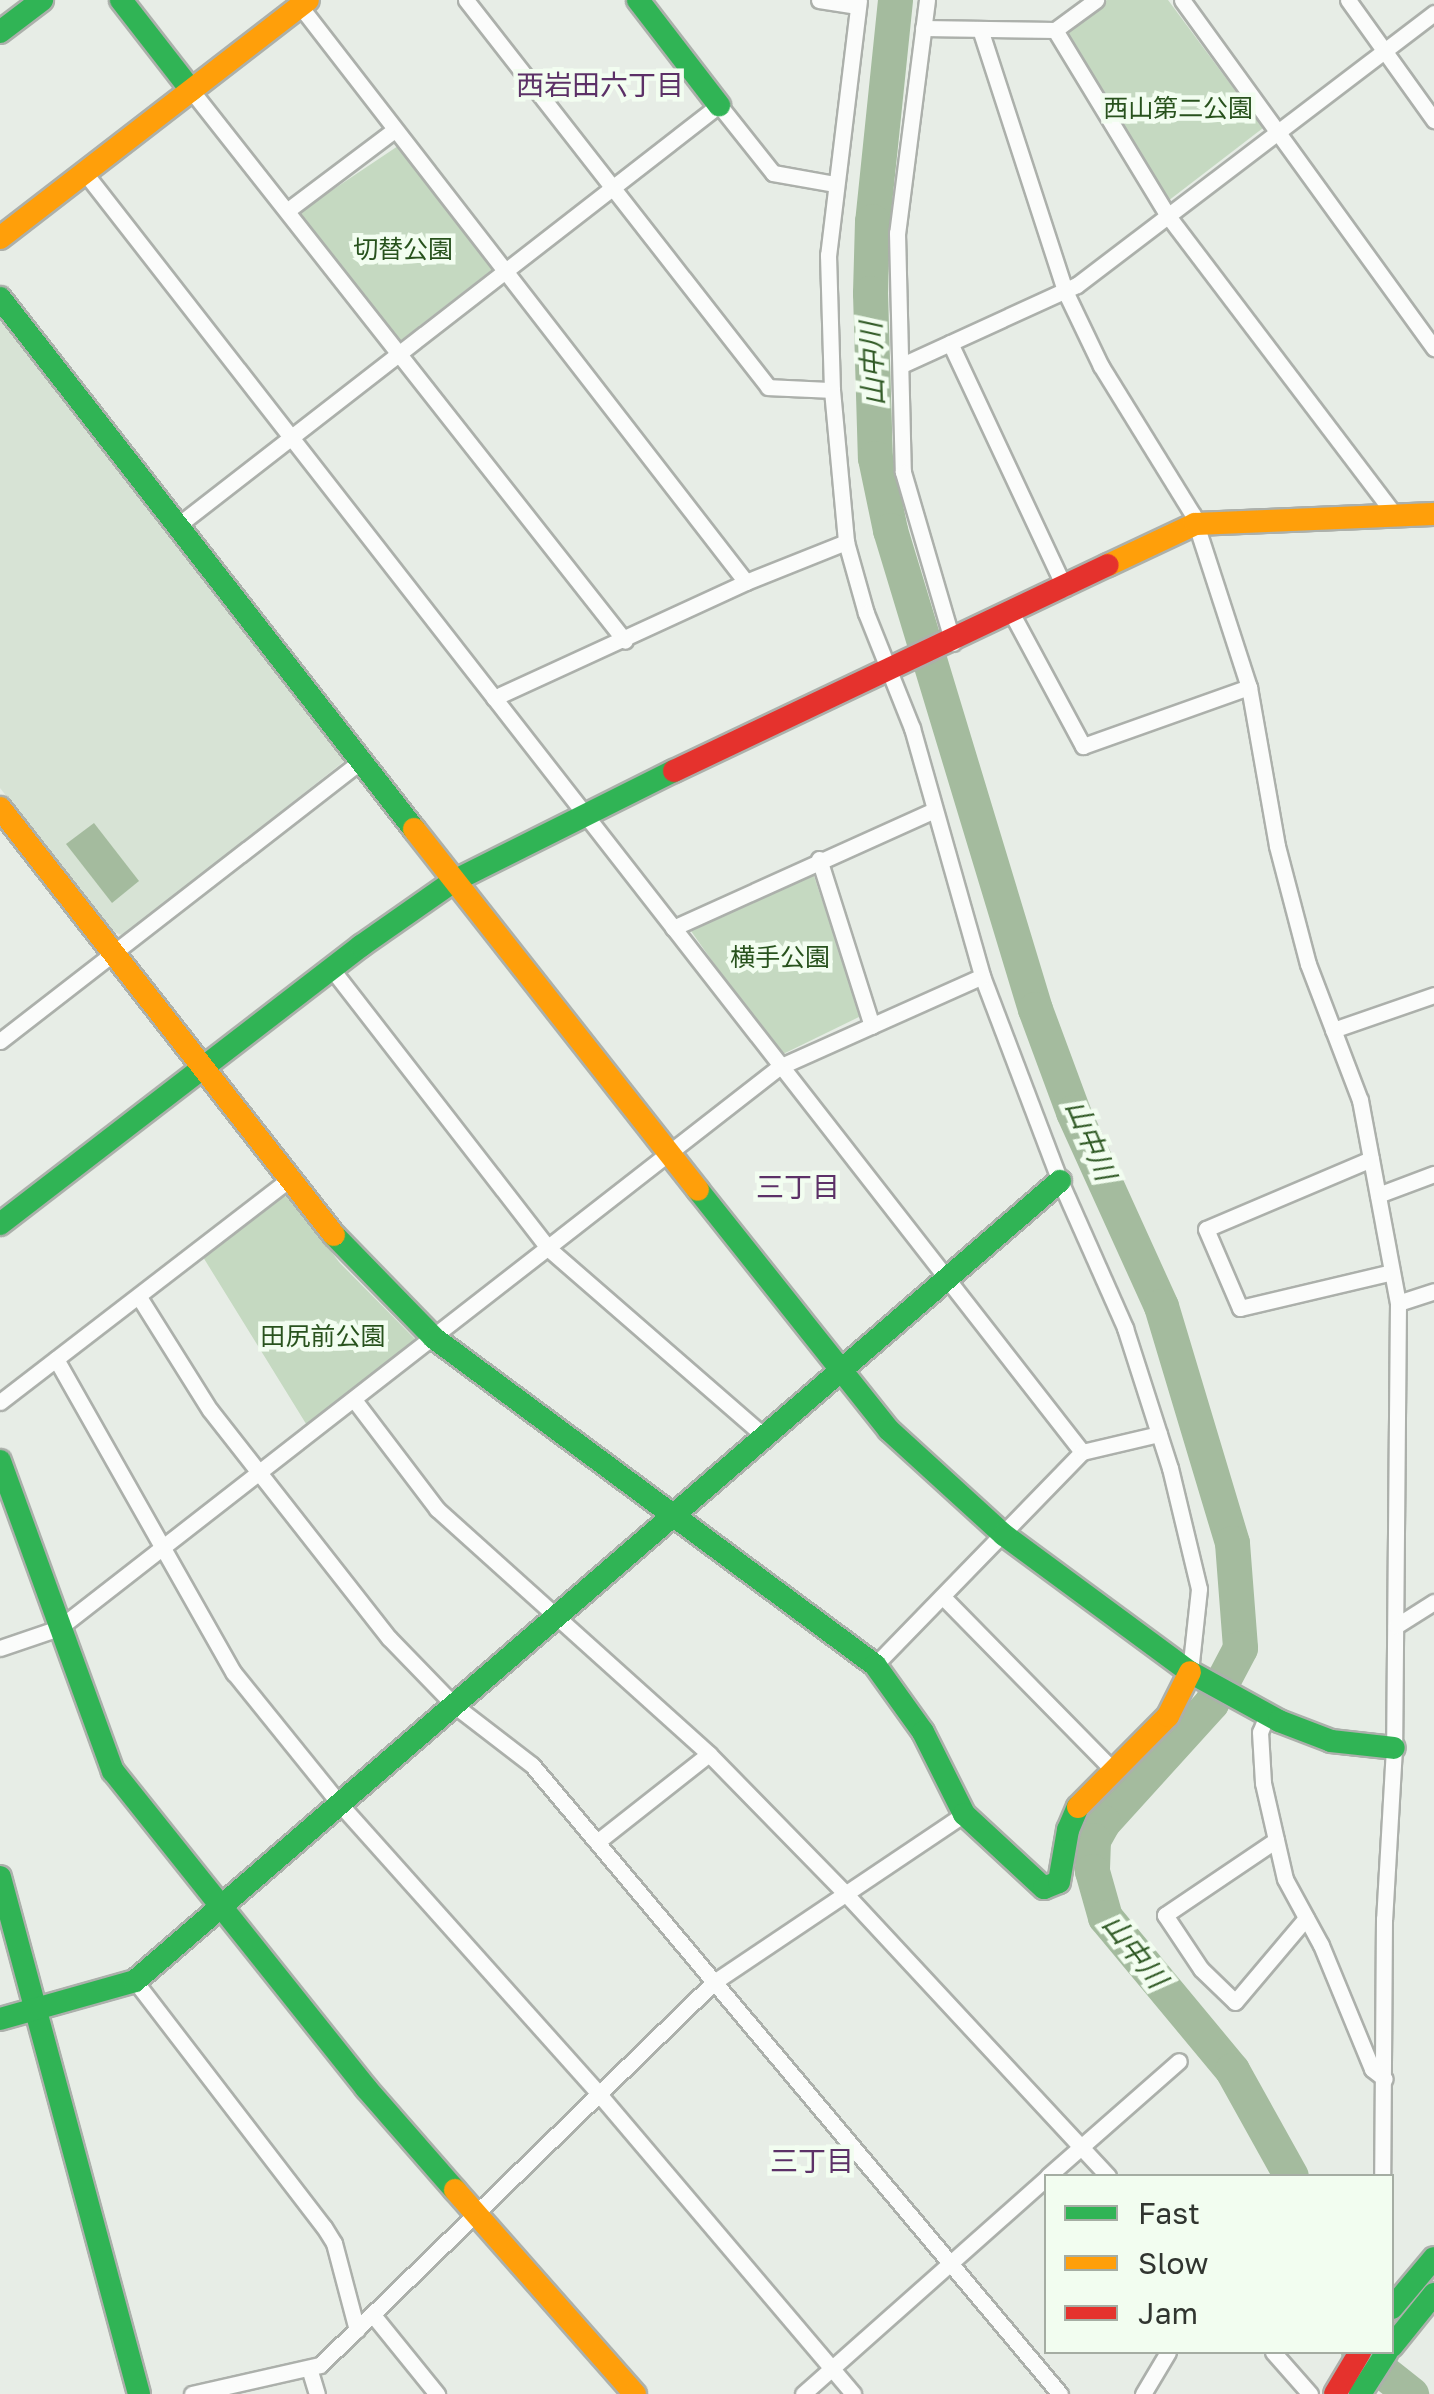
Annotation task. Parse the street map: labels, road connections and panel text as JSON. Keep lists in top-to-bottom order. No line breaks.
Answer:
{"districts":["西岩田六丁目","三丁目","三丁目"],"water":["山中川"],"parks":["西山第二公園","切替公園","横手公園","田尻前公園"],"legend":["Fast","Slow","Jam"]}
